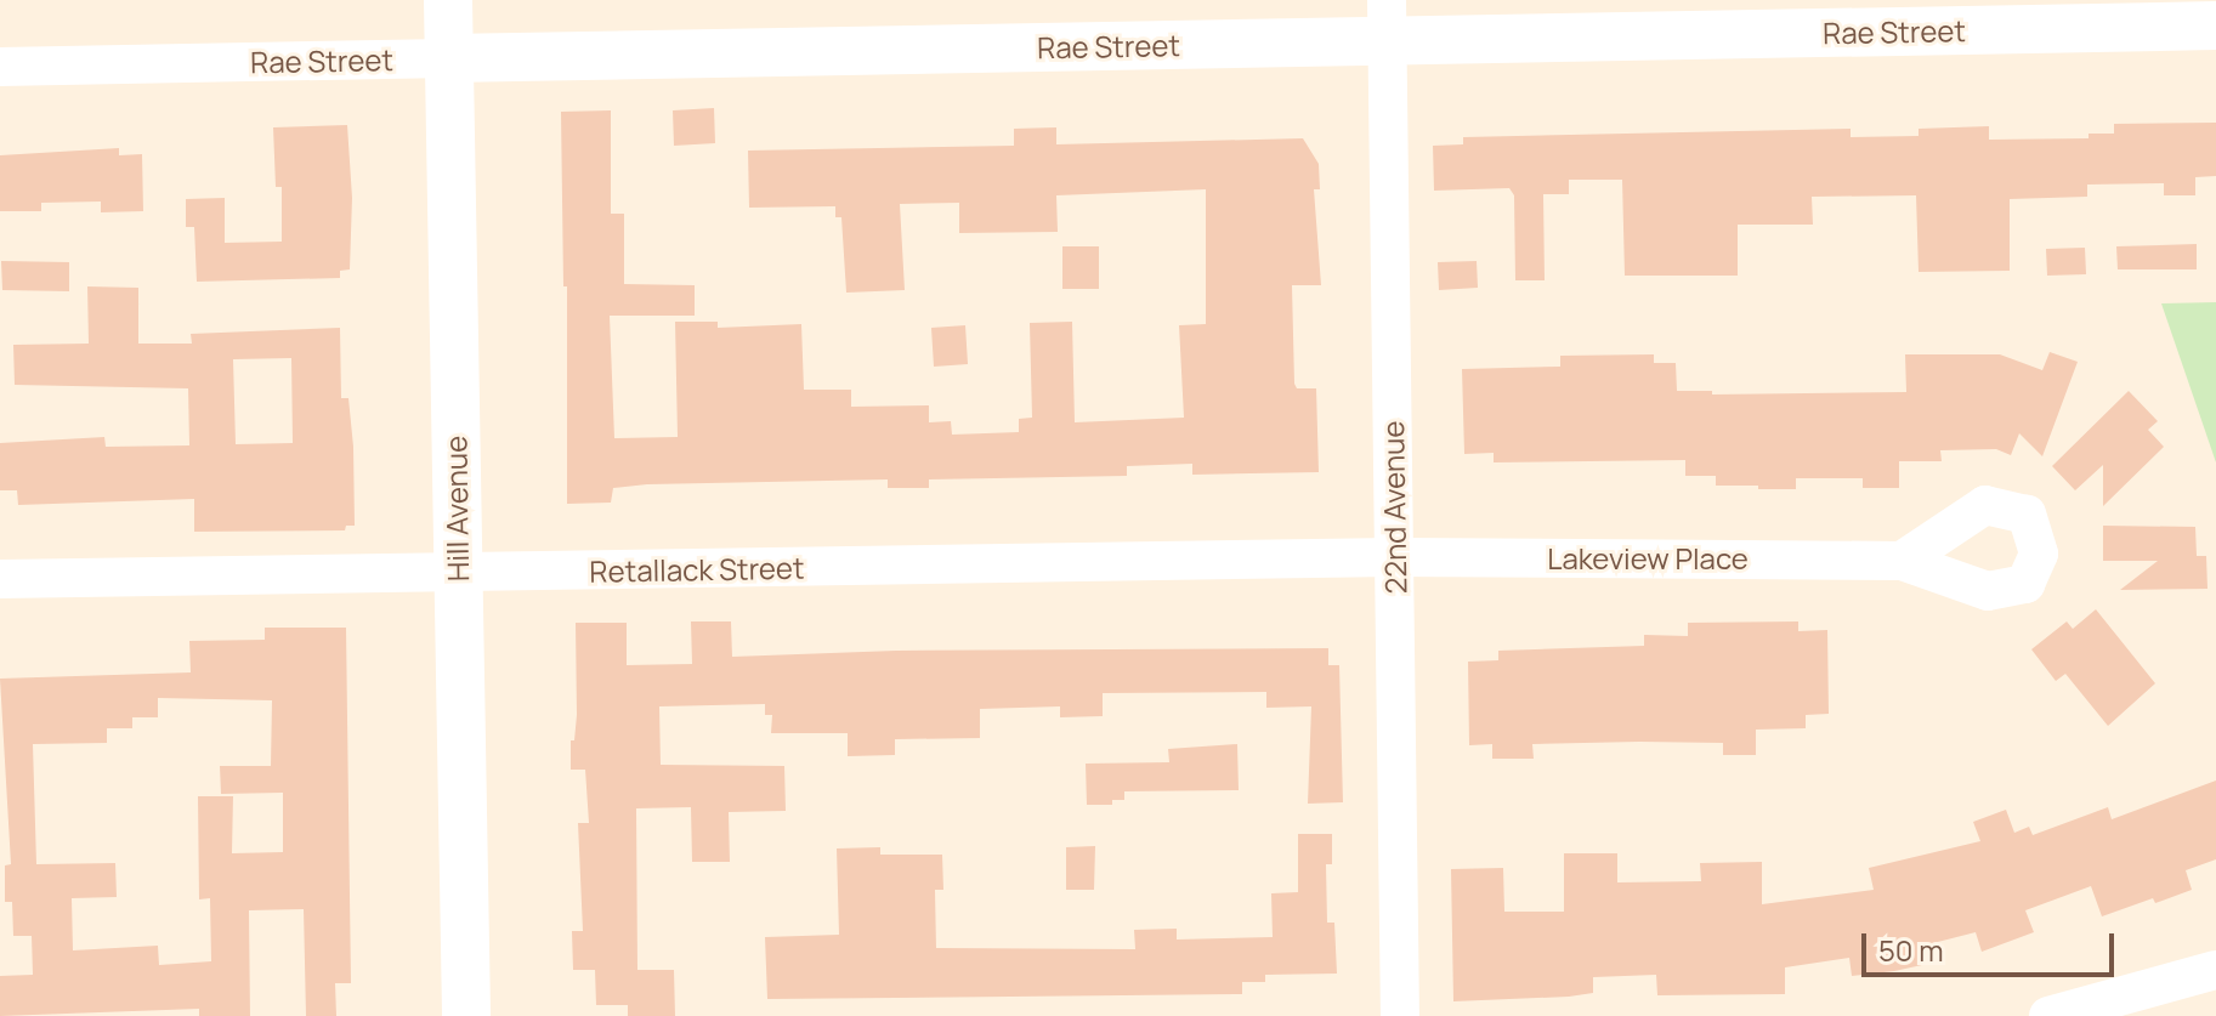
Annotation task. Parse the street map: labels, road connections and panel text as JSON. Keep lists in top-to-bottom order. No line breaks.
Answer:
{"streets":{"street":["Rae Street","22nd Avenue","Hill Avenue","Lakeview Place","Retallack Street"]},"crossings":[["Rae Street","22nd Avenue"],["Rae Street","Hill Avenue"],["22nd Avenue","Lakeview Place"],["22nd Avenue","Retallack Street"],["Hill Avenue","Retallack Street"],["Lakeview Place","Retallack Street"]],"scale_bar":"50 m"}
